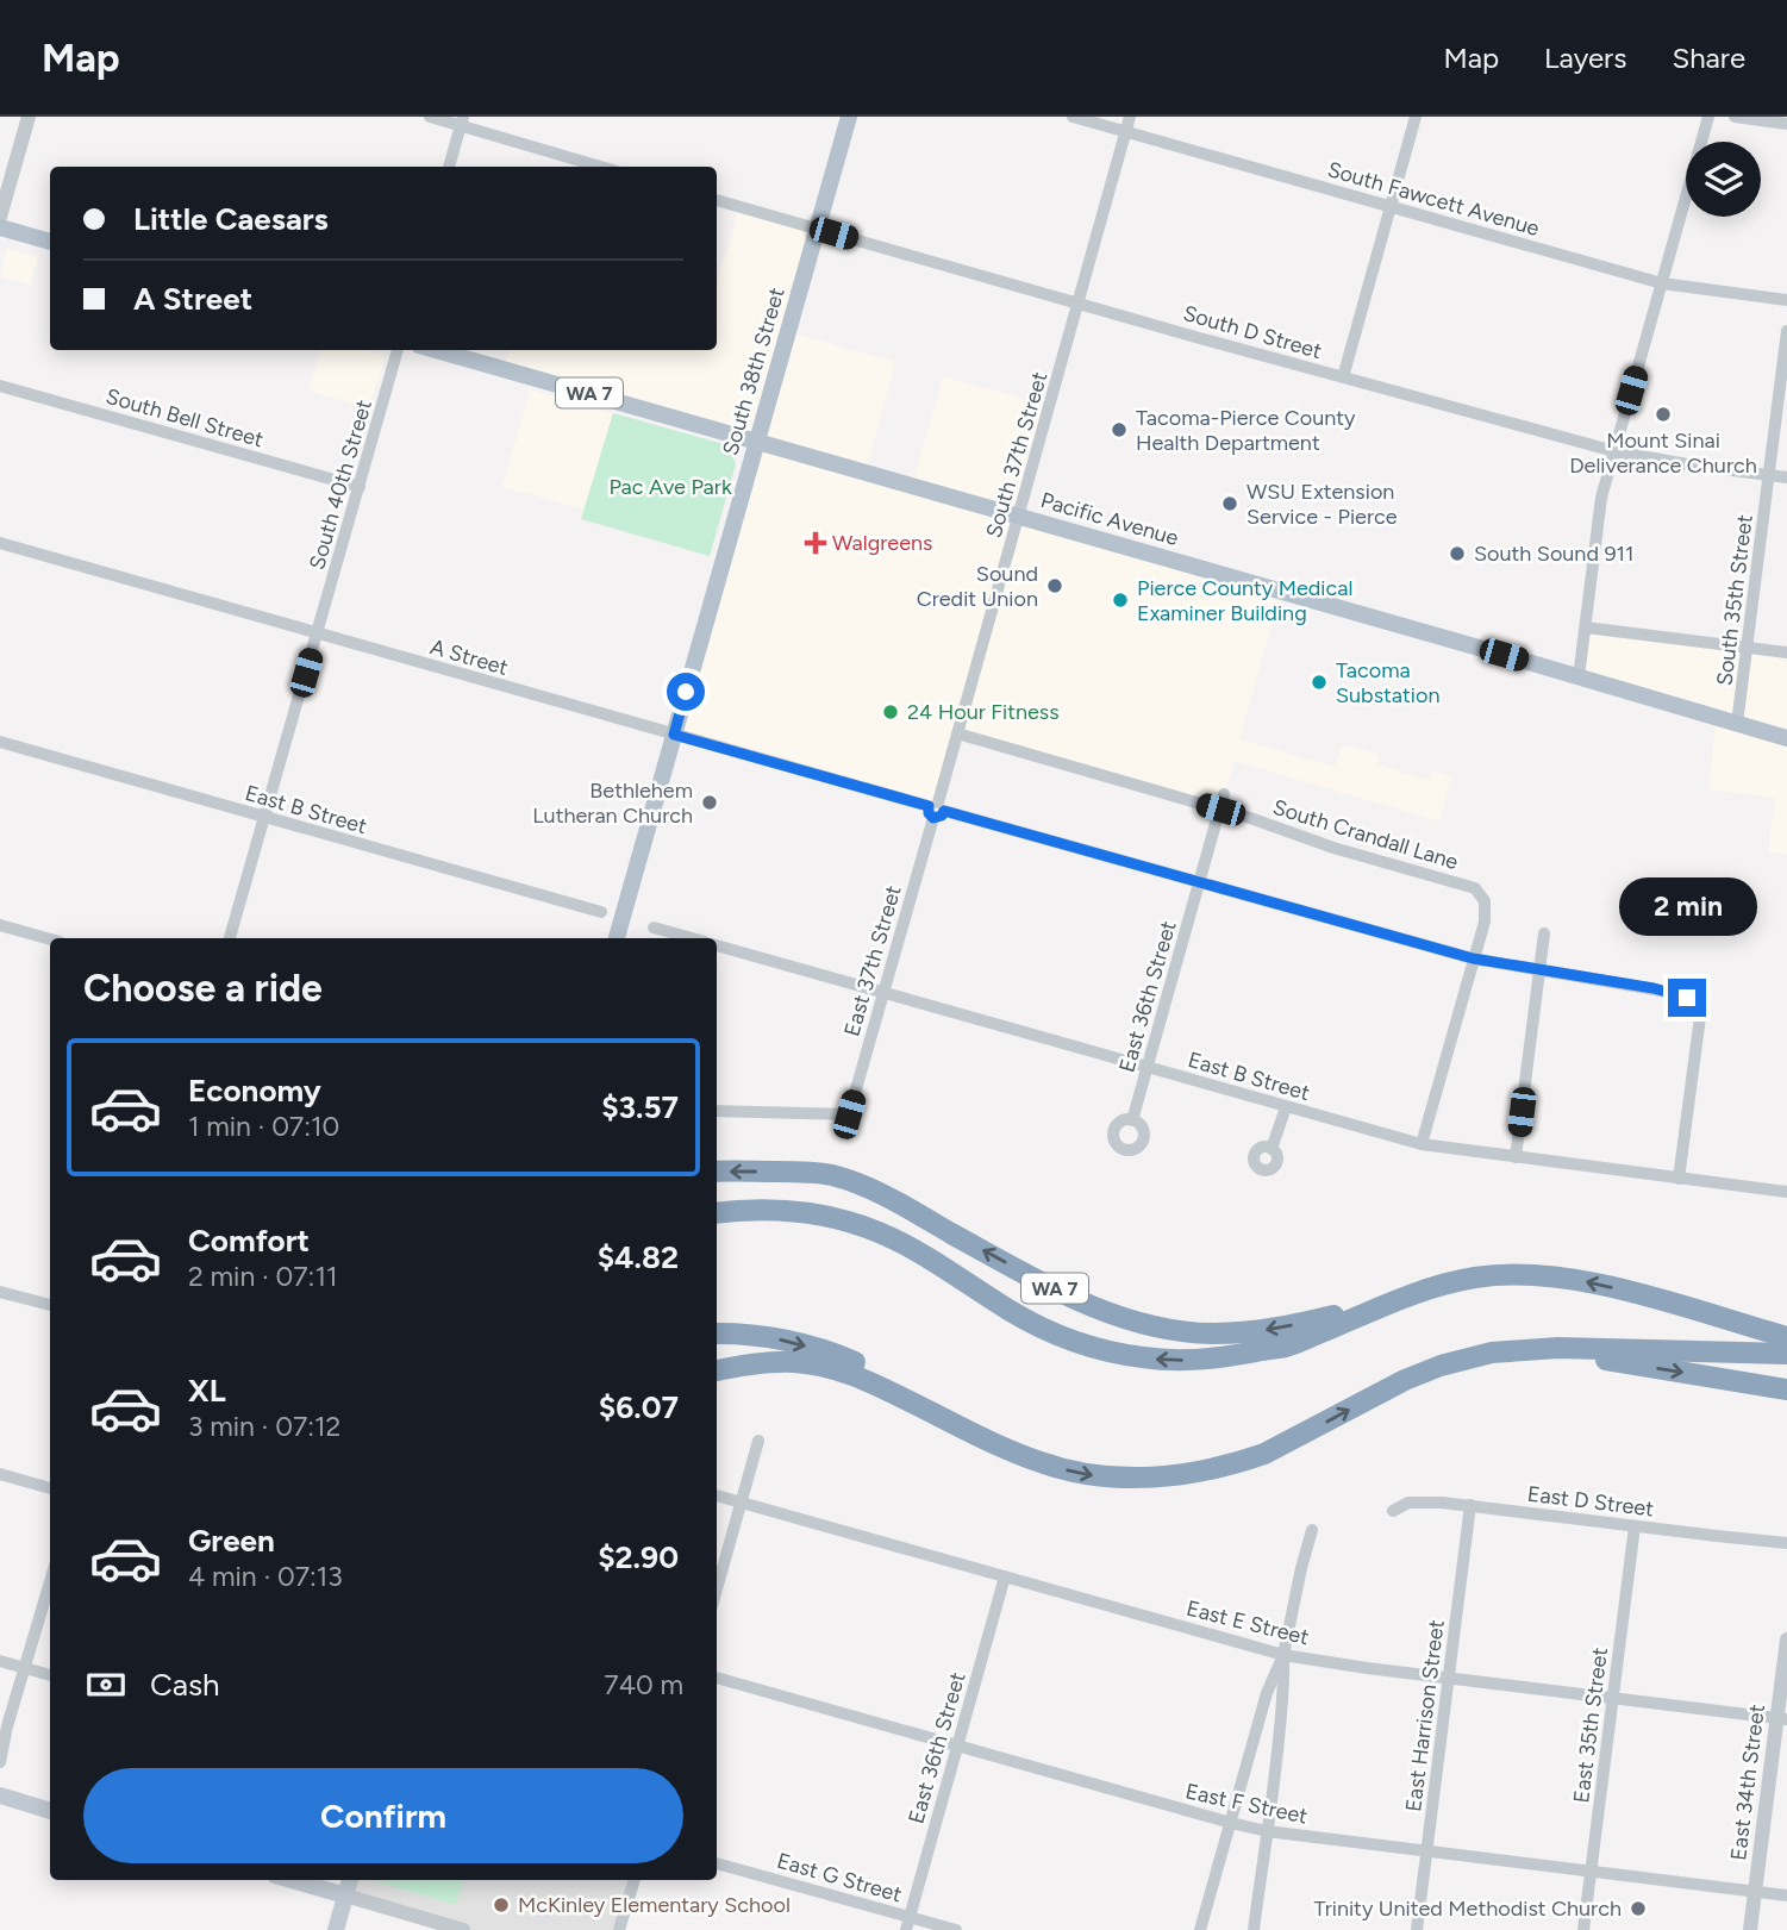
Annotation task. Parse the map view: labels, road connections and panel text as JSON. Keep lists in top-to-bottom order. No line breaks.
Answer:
{"streets":{"highway":["WA 7"],"main road":["South 38th Street","Pacific Avenue"],"street":["South Fawcett Avenue","South D Street","South Bell Street","South 37th Street","South 40th Street","South 35th Street","A Street","East B Street","South Crandall Lane","East 37th Street","East 36th Street","East D Street","East E Street","East Harrison Street","East 35th Street","East 34th Street","East F Street","East G Street"]},"crossings":[["South Fawcett Avenue","South 37th Street"],["South D Street","South 38th Street"],["South D Street","South 37th Street"],["South D Street","South 35th Street"],["South 38th Street","Pacific Avenue"],["South 38th Street","A Street"],["South Bell Street","South 40th Street"],["South 37th Street","Pacific Avenue"],["South 37th Street","A Street"],["South 37th Street","South Crandall Lane"],["South 37th Street","East 37th Street"],["South 40th Street","A Street"],["South 40th Street","East B Street"],["Pacific Avenue","South 35th Street"],["A Street","East B Street"],["A Street","South Crandall Lane"],["A Street","East 37th Street"],["A Street","East 36th Street"],["East B Street","East 37th Street"],["East B Street","East 36th Street"],["South Crandall Lane","East 36th Street"],["East 36th Street","East E Street"],["East 36th Street","East F Street"],["East 36th Street","East G Street"],["East D Street","East Harrison Street"],["East D Street","East 35th Street"],["East E Street","East Harrison Street"],["East E Street","East 35th Street"],["East E Street","East 34th Street"],["East Harrison Street","East F Street"],["East 35th Street","East F Street"],["East 34th Street","East F Street"]],"parks":["Pac Ave Park"],"places":{"other":["Mount Sinai Deliverance Church","Tacoma-Pierce County Health Department","WSU Extension Service - Pierce","South Sound 911","Sound Credit Union","Pierce County Medical Examiner Building","Tacoma Substation","24 Hour Fitness","Bethlehem Lutheran Church","McKinley Elementary School","Trinity United Methodist Church"],"health":["Walgreens"]},"page":{"header":"Map","nav":["Map","Layers","Share"],"banner":["Little Caesars","A Street"],"bubble":"2 min","heading":"Choose a ride","list":[{"name":"Economy","note":"1 min · 07:10","value":"$3.57"},{"name":"Comfort","note":"2 min · 07:11","value":"$4.82"},{"name":"XL","note":"3 min · 07:12","value":"$6.07"},{"name":"Green","note":"4 min · 07:13","value":"$2.90"}],"pay":["Cash","740 m"],"buttons":"Confirm"}}
